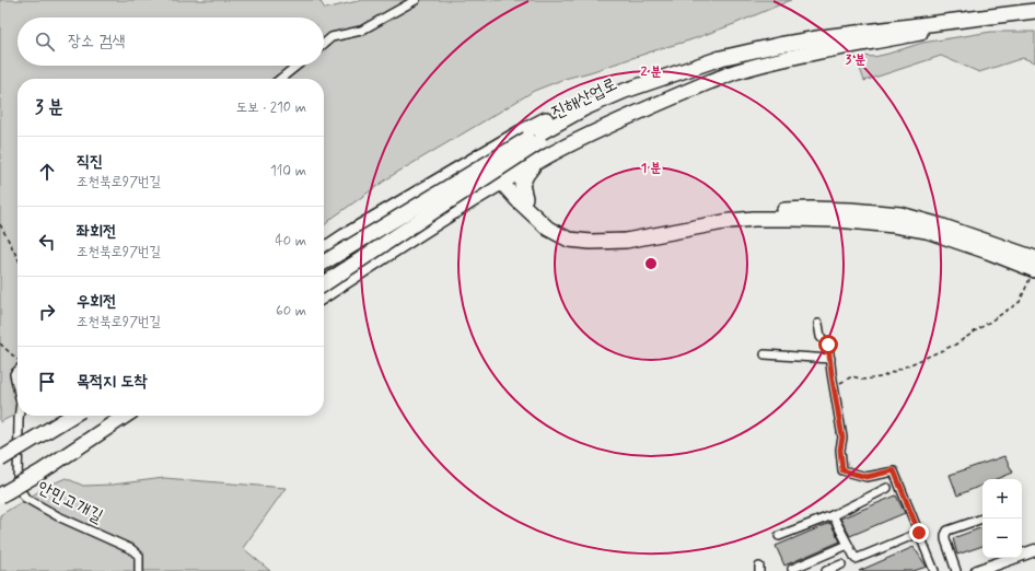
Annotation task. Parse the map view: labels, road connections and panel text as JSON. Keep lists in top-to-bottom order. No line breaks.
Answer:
{"streets":{"highway":["진해산업로"],"street":["안민고개길"]},"page":{"search":"장소 검색","heading":["3 분","도보 · 210 m"],"list":[["직진","조천북로97번길","110 m"],["좌회전","조천북로97번길","40 m"],["우회전","조천북로97번길","60 m"],"목적지 도착"],"map_buttons":["+","−"]},"rings":["3 분","2 분","1 분"]}
